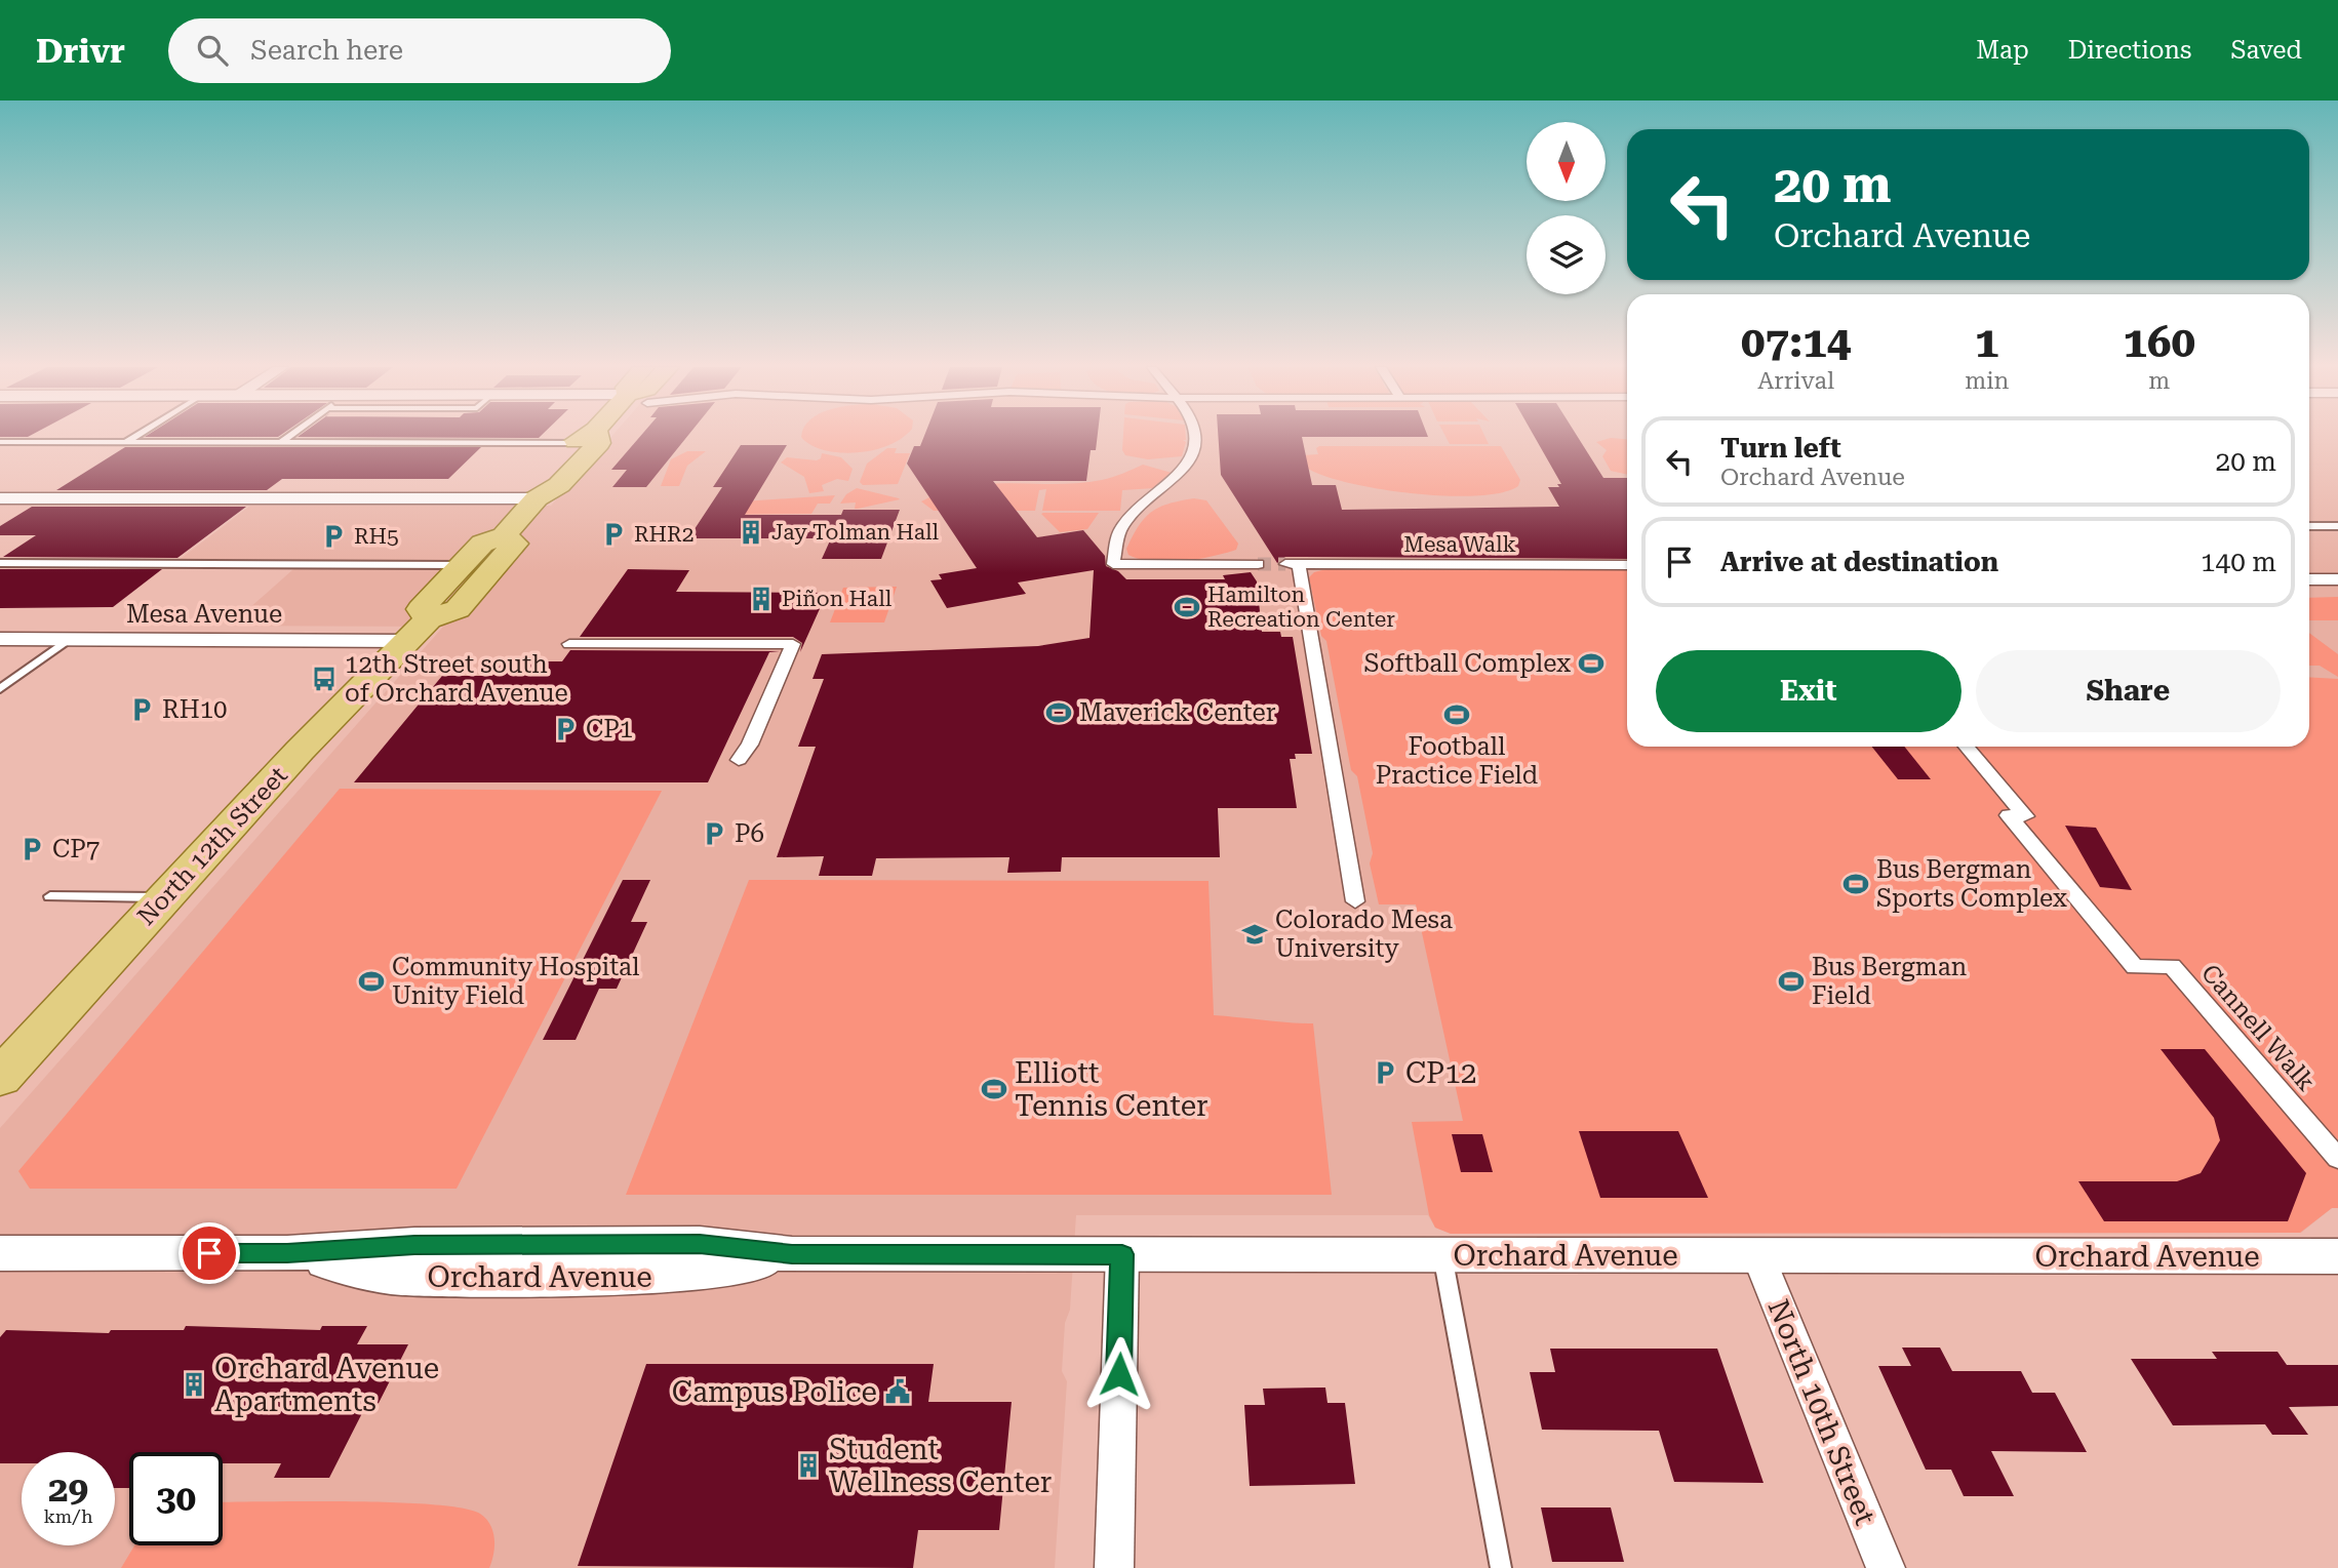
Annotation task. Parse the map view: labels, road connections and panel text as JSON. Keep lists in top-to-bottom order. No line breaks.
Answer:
{"streets":{"main road":["North 12th Street"],"street":["Mesa Walk","Mesa Avenue","Cannell Walk","Orchard Avenue","North 10th Street"]},"crossings":[["Mesa Avenue","North 12th Street"],["Orchard Avenue","North 10th Street"]],"places":{"building":["Jay Tolman Hall","Piñon Hall","Orchard Avenue Apartments","Student Wellness Center"],"parking":["RHR2","RH5","RH10","CP1","P6","CP7","CP12"],"sports":["Hamilton Recreation Center","Softball Complex","Maverick Center","Football Practice Field","Bus Bergman Sports Complex","Community Hospital Unity Field","Bus Bergman Field","Elliott Tennis Center"],"bus stop":["12th Street south of Orchard Avenue"],"school or university":["Colorado Mesa University"],"public building":["Campus Police"]},"north":"bottom","page":{"header":"Drivr","search":"Search here","nav":["Map","Directions","Saved"],"turn":["20 m","Orchard Avenue"],"eta":["07:14","Arrival","1","min","160","m"],"list":[{"name":"Turn left","note":"Orchard Avenue","value":"20 m"},{"name":"Arrive at destination","value":"140 m"}],"buttons":["Exit","Share"],"speed":"29 km/h","limit":"30"}}
